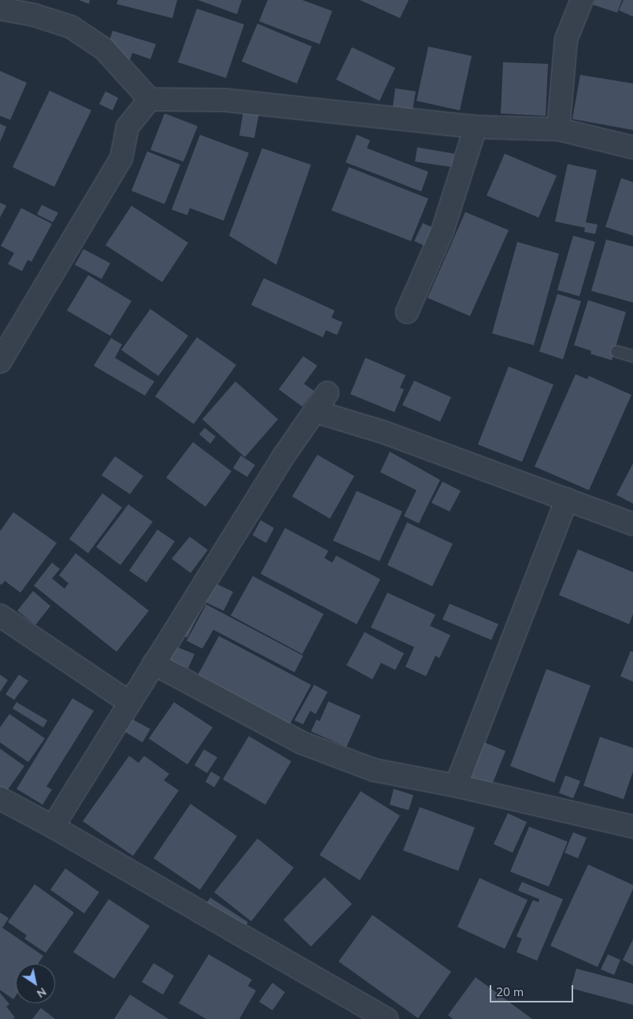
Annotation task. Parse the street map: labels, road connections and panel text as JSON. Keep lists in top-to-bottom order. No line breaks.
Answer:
{"scale_bar":"20 m","north":"bottom right"}
